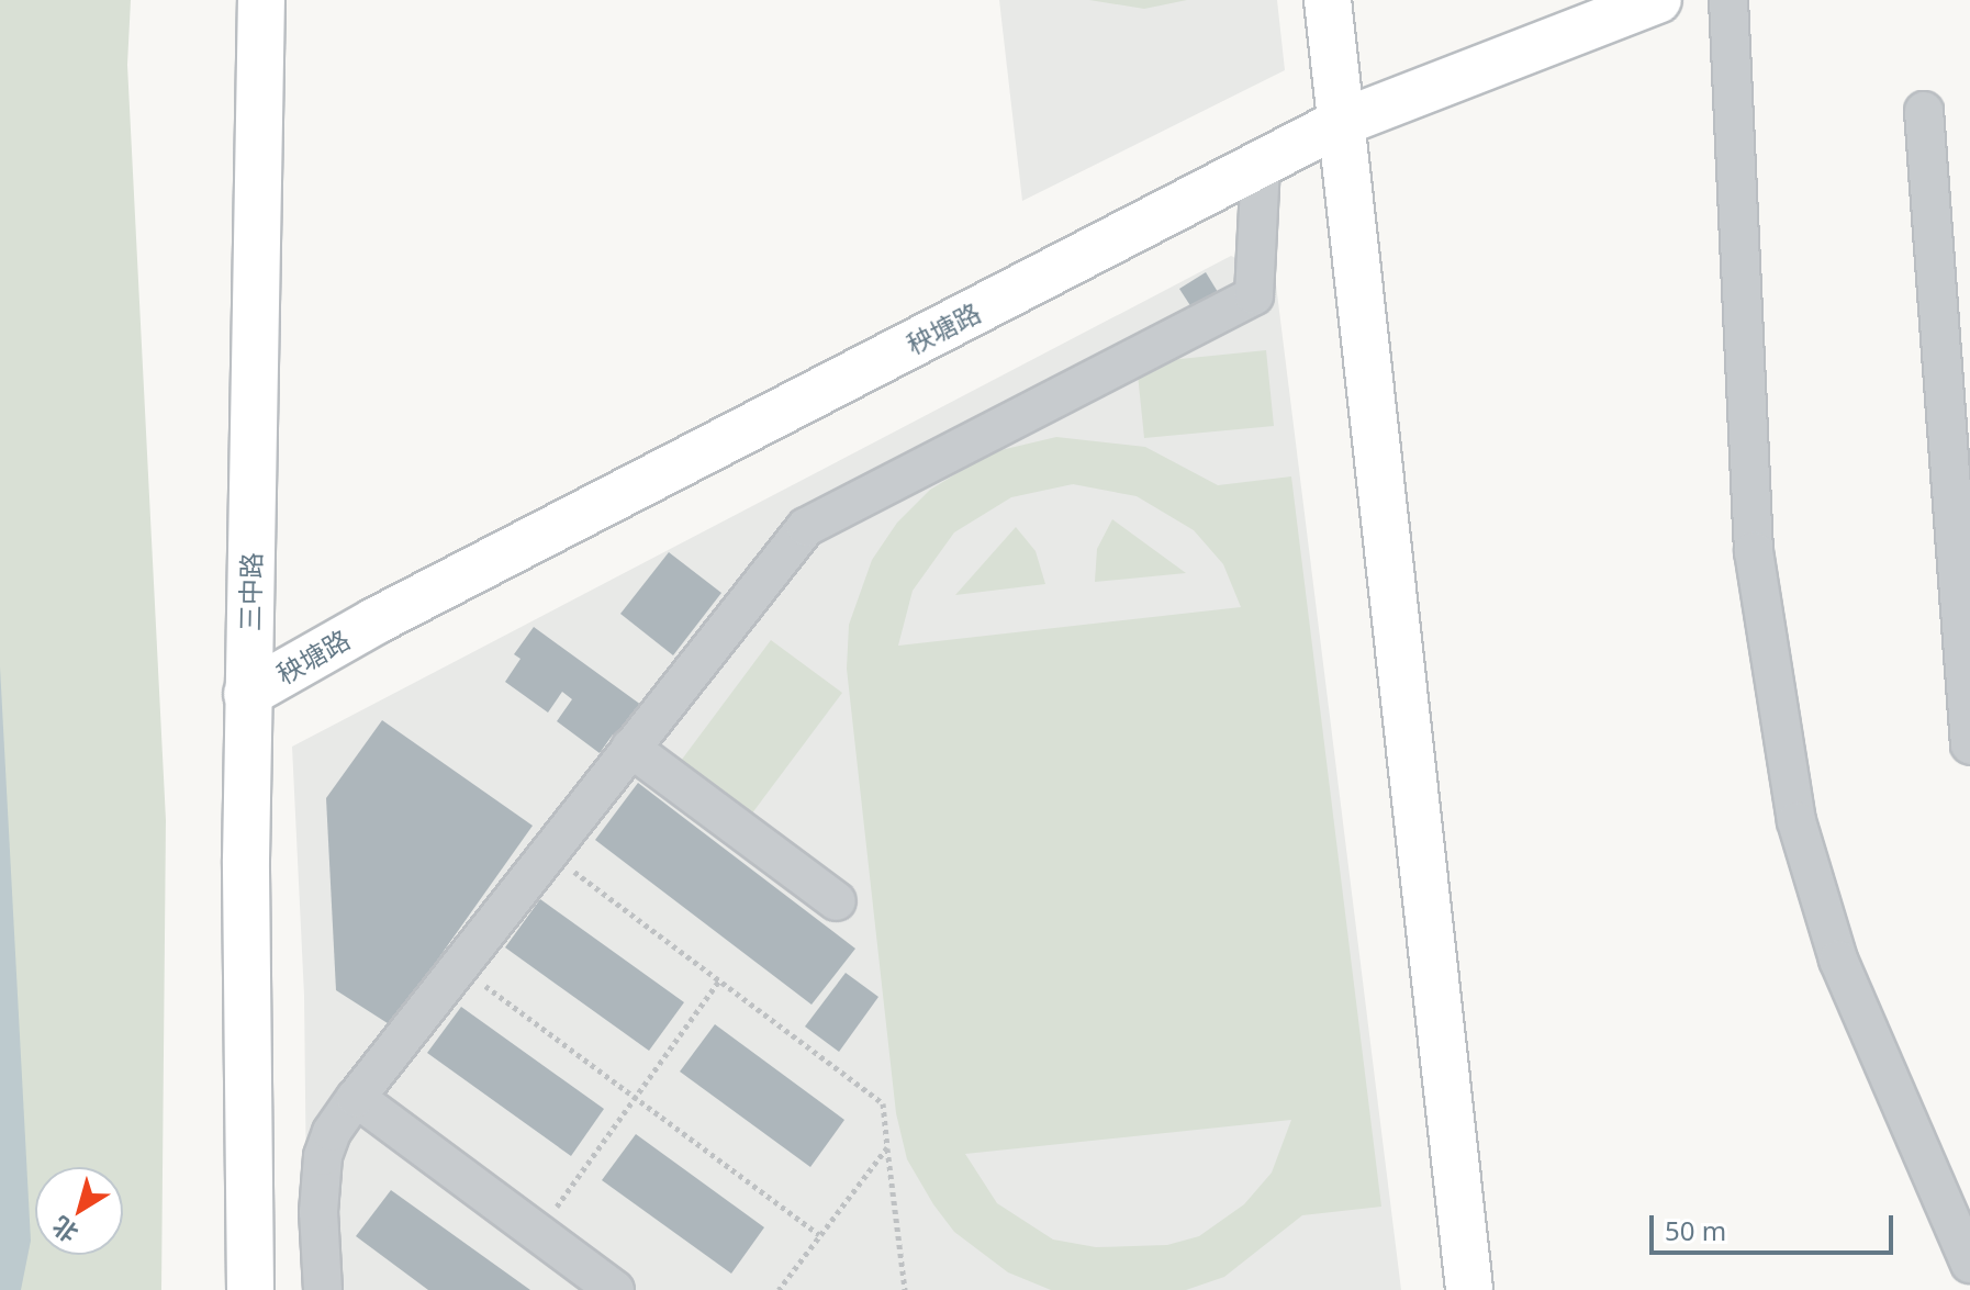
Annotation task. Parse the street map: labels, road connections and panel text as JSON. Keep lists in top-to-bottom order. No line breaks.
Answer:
{"streets":{"main road":["秧塘路","三中路"]},"crossings":[["秧塘路","三中路"]],"scale_bar":"50 m","north":"bottom left"}
